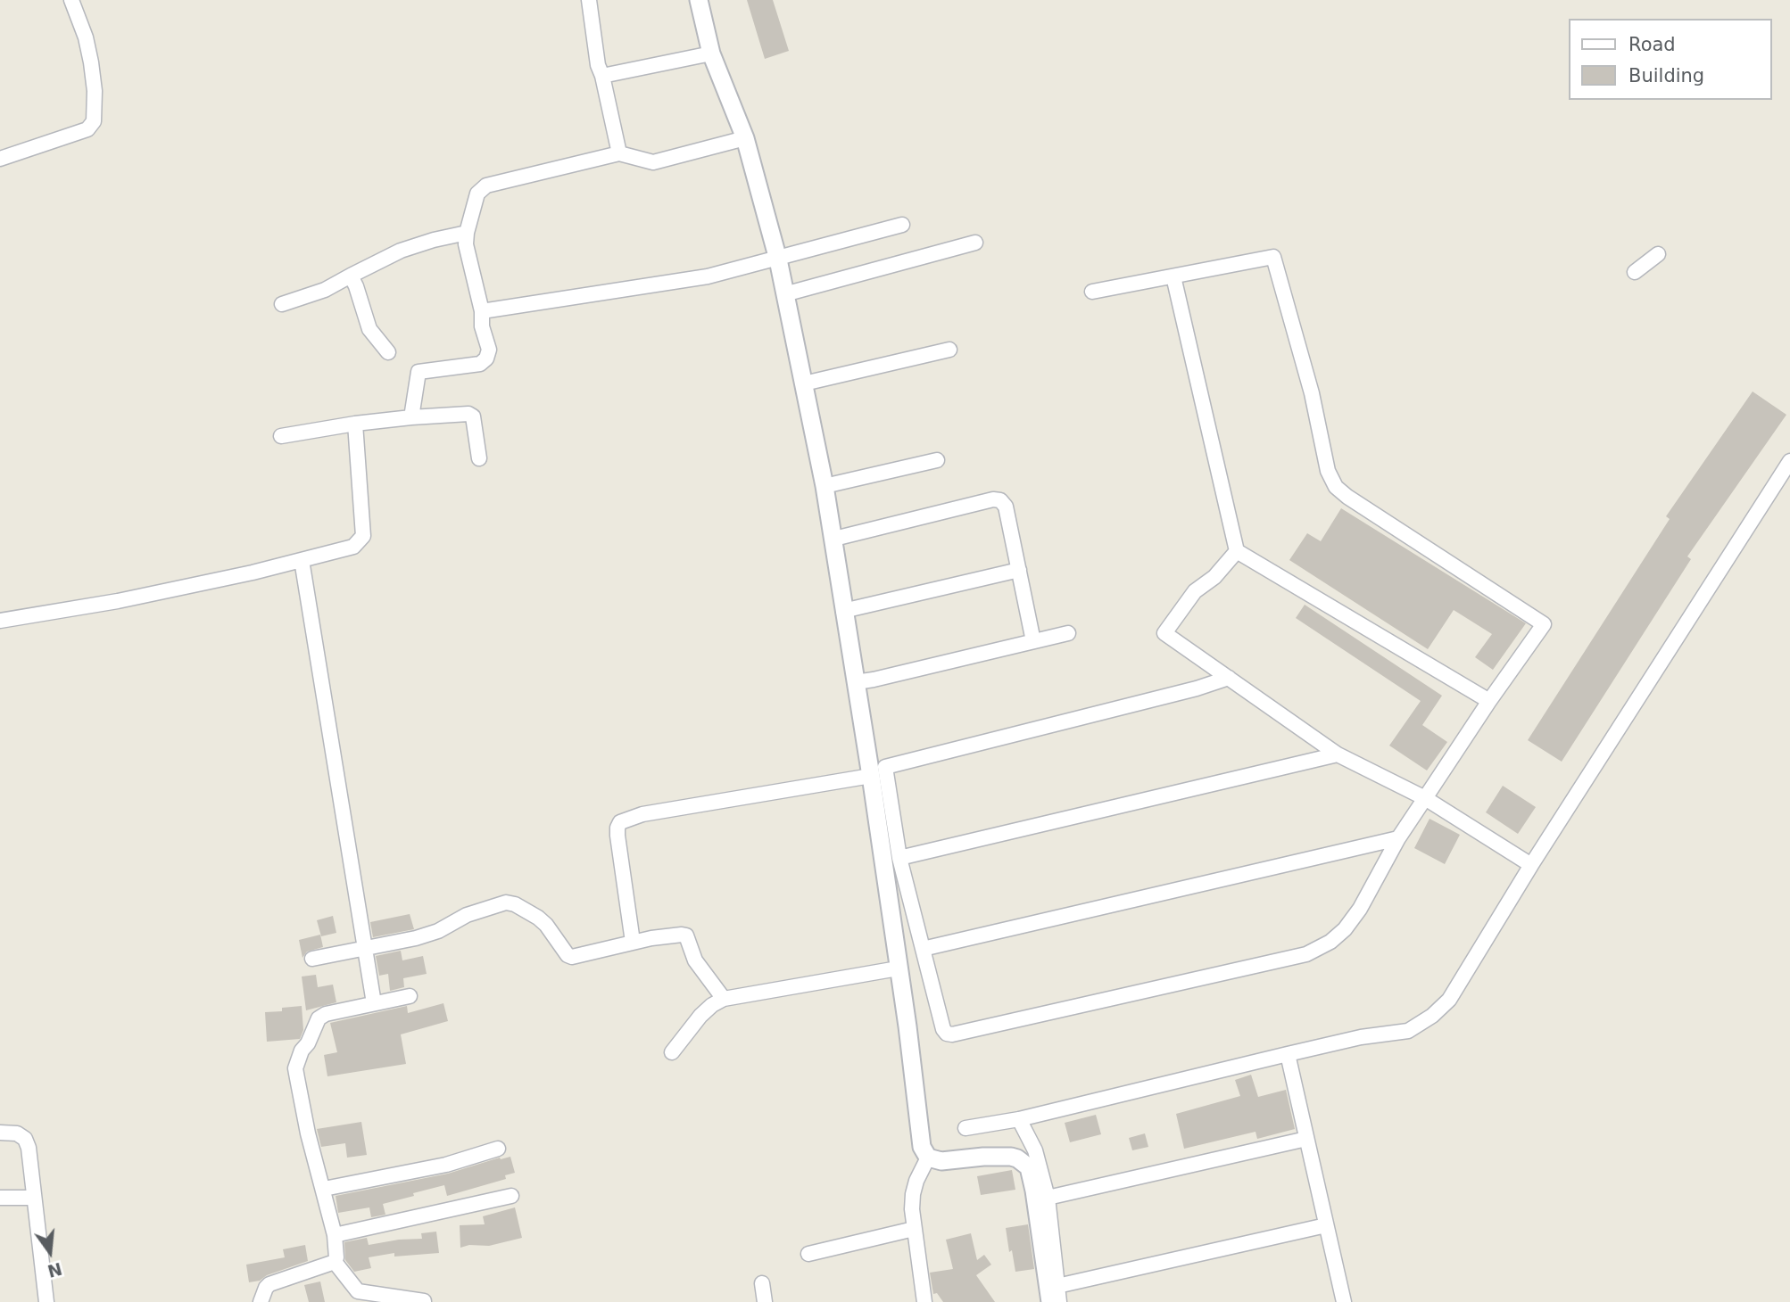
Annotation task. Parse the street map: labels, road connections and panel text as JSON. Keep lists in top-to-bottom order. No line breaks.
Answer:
{"legend":["Road","Building"],"north":"bottom"}
